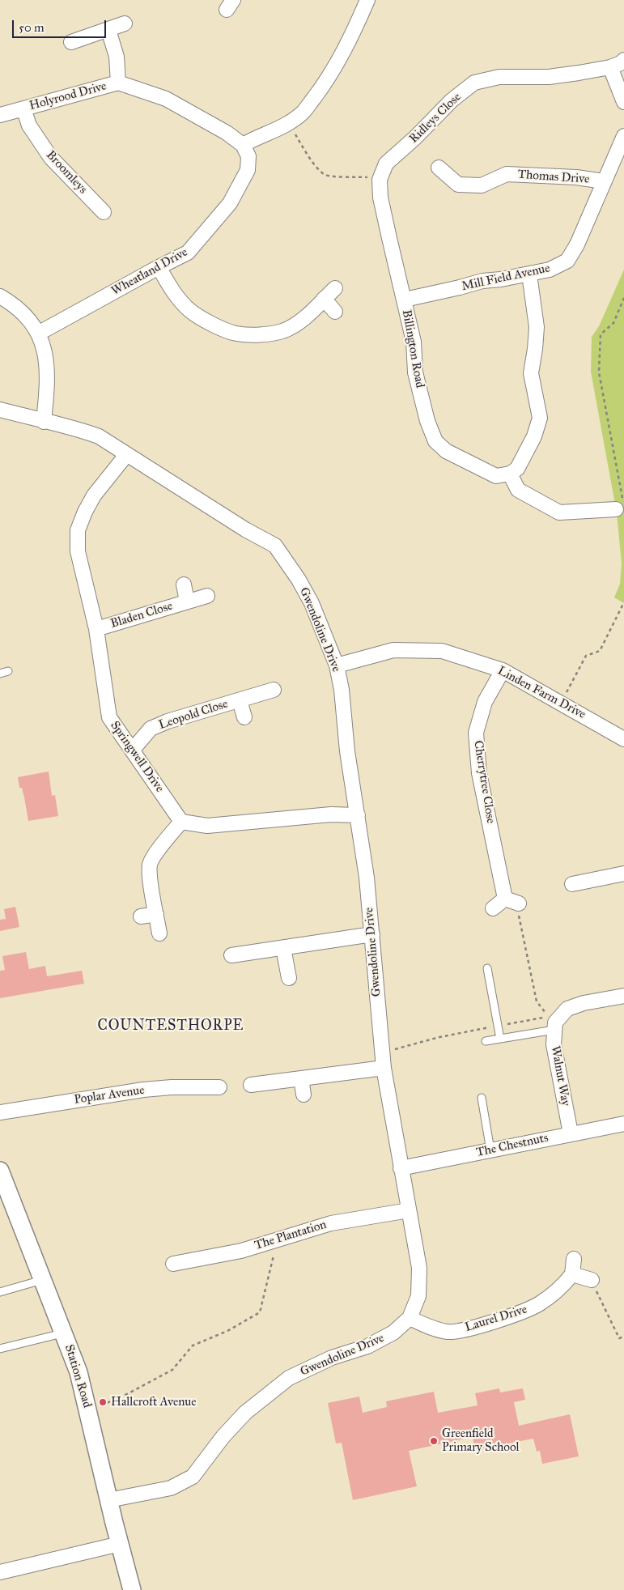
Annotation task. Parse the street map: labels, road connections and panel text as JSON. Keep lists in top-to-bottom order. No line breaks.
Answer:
{"streets":{"street":["Holyrood Drive","Ridleys Close","Broomleys","Thomas Drive","Wheatland Drive","Mill Field Avenue","Billington Road","Bladen Close","Gwendoline Drive","Linden Farm Drive","Leopold Close","Springwell Drive","Cherrytree Close","Walnut Way","Poplar Avenue","The Chestnuts","The Plantation","Laurel Drive","Station Road"]},"crossings":[["Holyrood Drive","Broomleys"],["Holyrood Drive","Wheatland Drive"],["Thomas Drive","Mill Field Avenue"],["Mill Field Avenue","Billington Road"],["Bladen Close","Springwell Drive"],["Gwendoline Drive","Linden Farm Drive"],["Gwendoline Drive","Springwell Drive"],["Gwendoline Drive","The Chestnuts"],["Gwendoline Drive","The Plantation"],["Gwendoline Drive","Laurel Drive"],["Gwendoline Drive","Station Road"],["Linden Farm Drive","Cherrytree Close"],["Leopold Close","Springwell Drive"],["Walnut Way","The Chestnuts"]],"districts":["COUNTESTHORPE"],"places":["Hallcroft Avenue","Greenfield Primary School"],"scale_bar":"50 m"}
